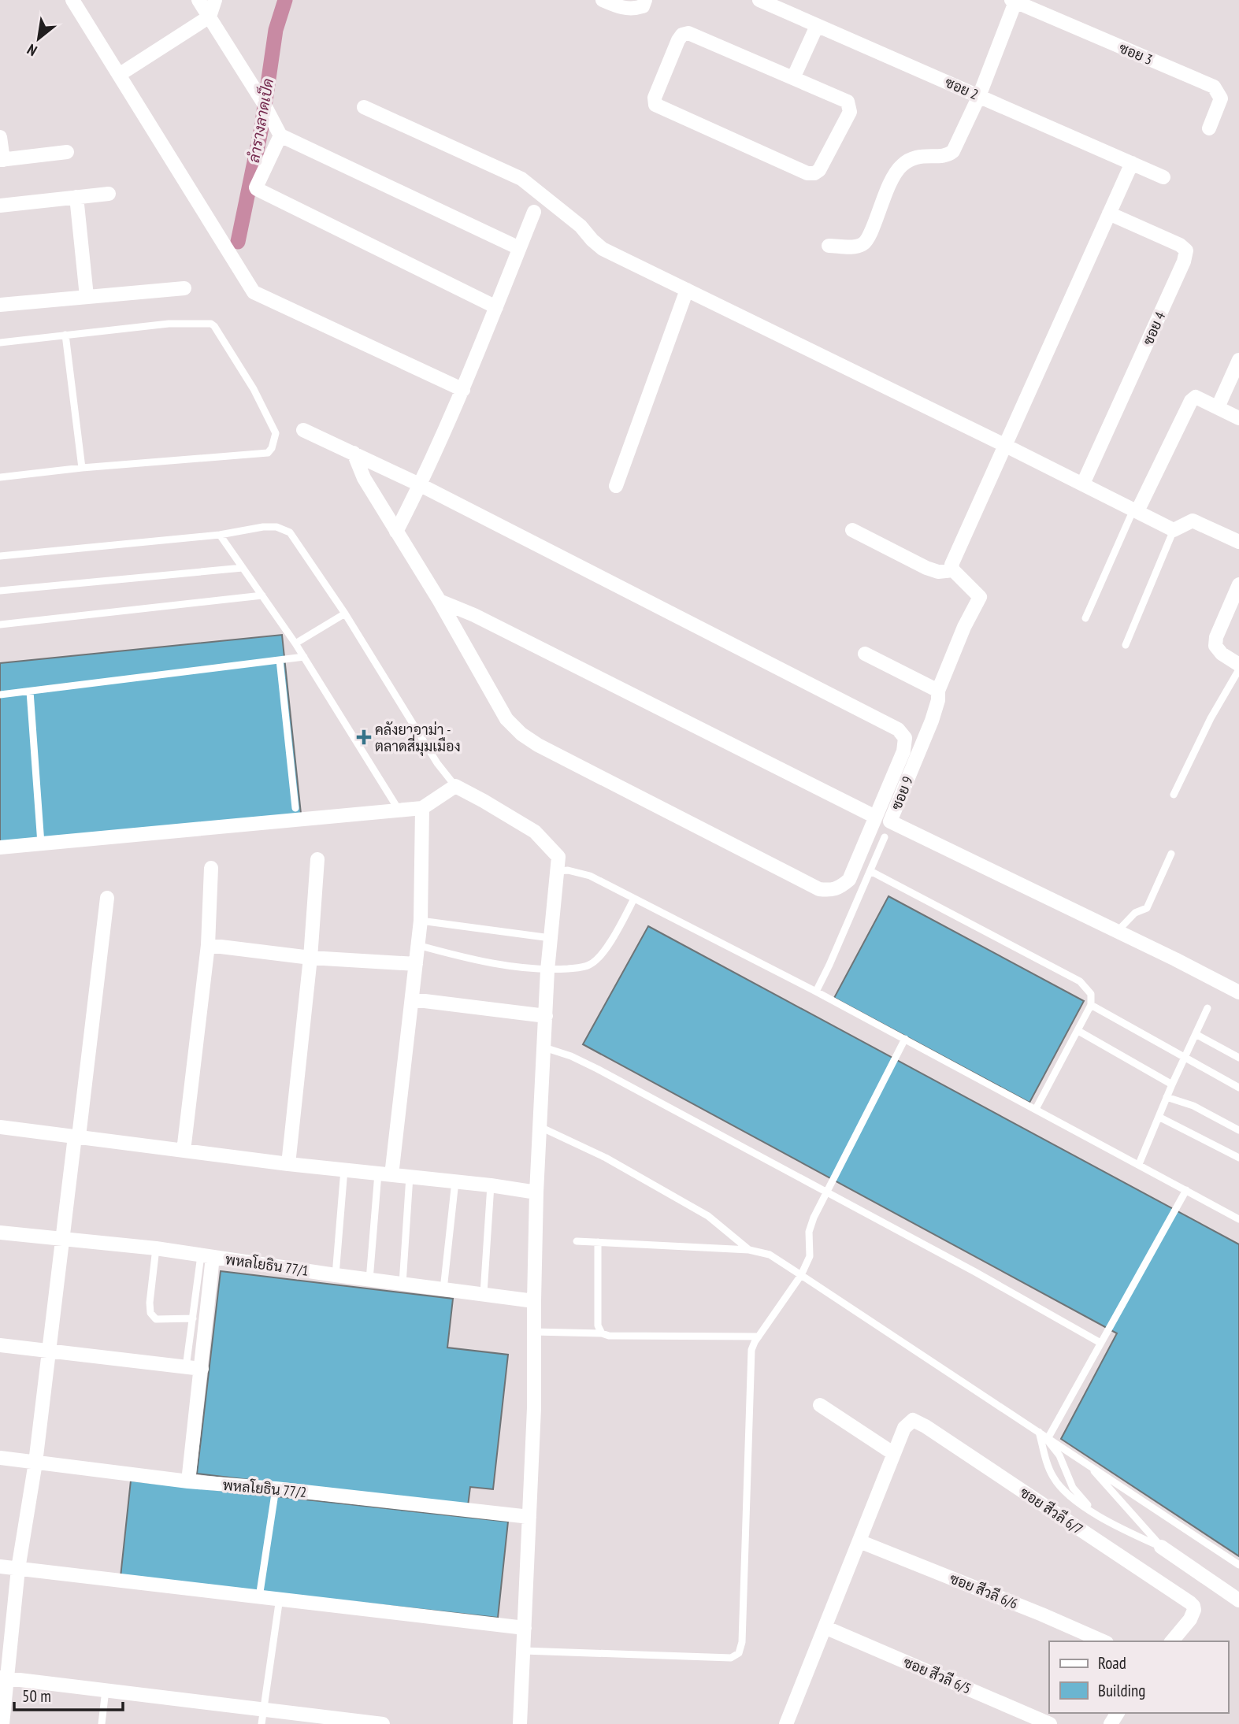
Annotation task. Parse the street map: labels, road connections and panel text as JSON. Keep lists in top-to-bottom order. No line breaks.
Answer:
{"streets":{"street":["ซอย 3","ซอย 2","ซอย 4","ซอย 9","พหลโยธิน 77/1","พหลโยธิน 77/2","ซอย สีวลี 6/7","ซอย สีวลี 6/6","ซอย สีวลี 6/5"]},"water":["ลำรางลาดเป็ด"],"places":{"health":["คลังยาอาม่า - ตลาดสี่มุมเมือง"]},"legend":["Road","Building"],"scale_bar":"50 m","north":"bottom left"}
